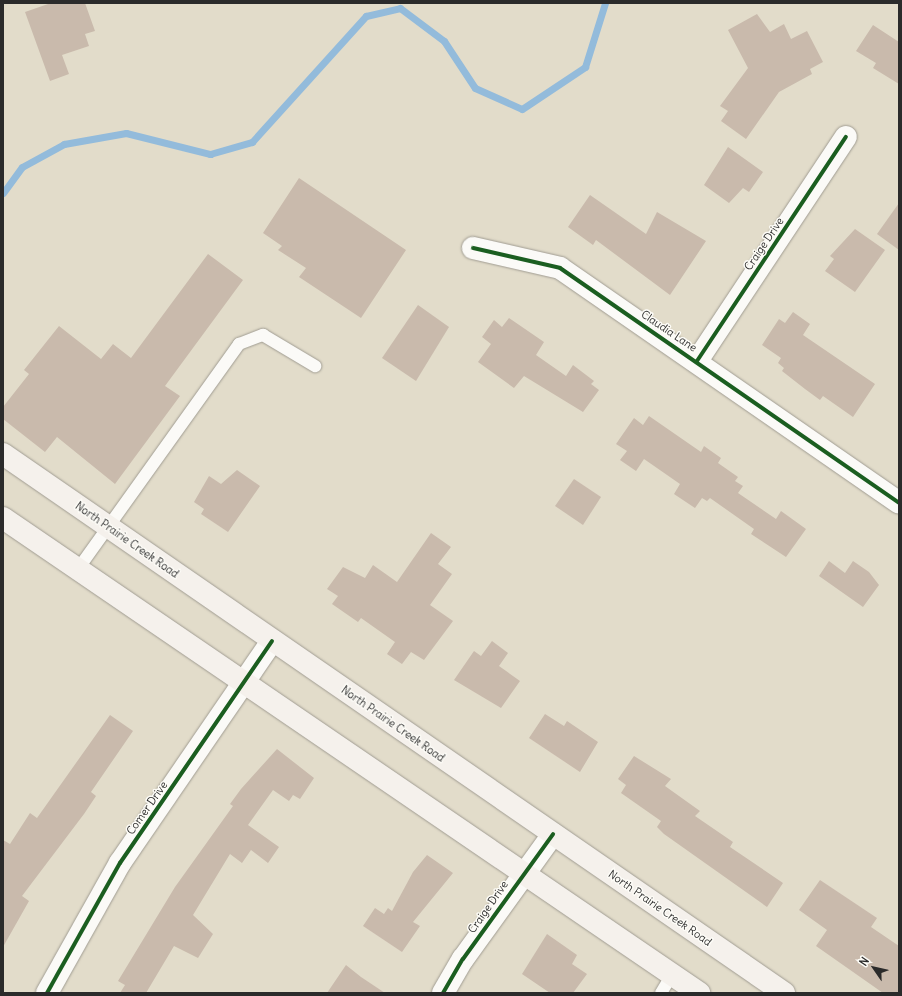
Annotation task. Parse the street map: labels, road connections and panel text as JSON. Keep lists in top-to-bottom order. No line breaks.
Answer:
{"streets":{"main road":["North Prairie Creek Road"],"street":["Craige Drive","Claudia Lane","Comer Drive"]},"crossings":[["Craige Drive","Claudia Lane"],["Craige Drive","North Prairie Creek Road"],["North Prairie Creek Road","Comer Drive"]],"north":"top left"}
